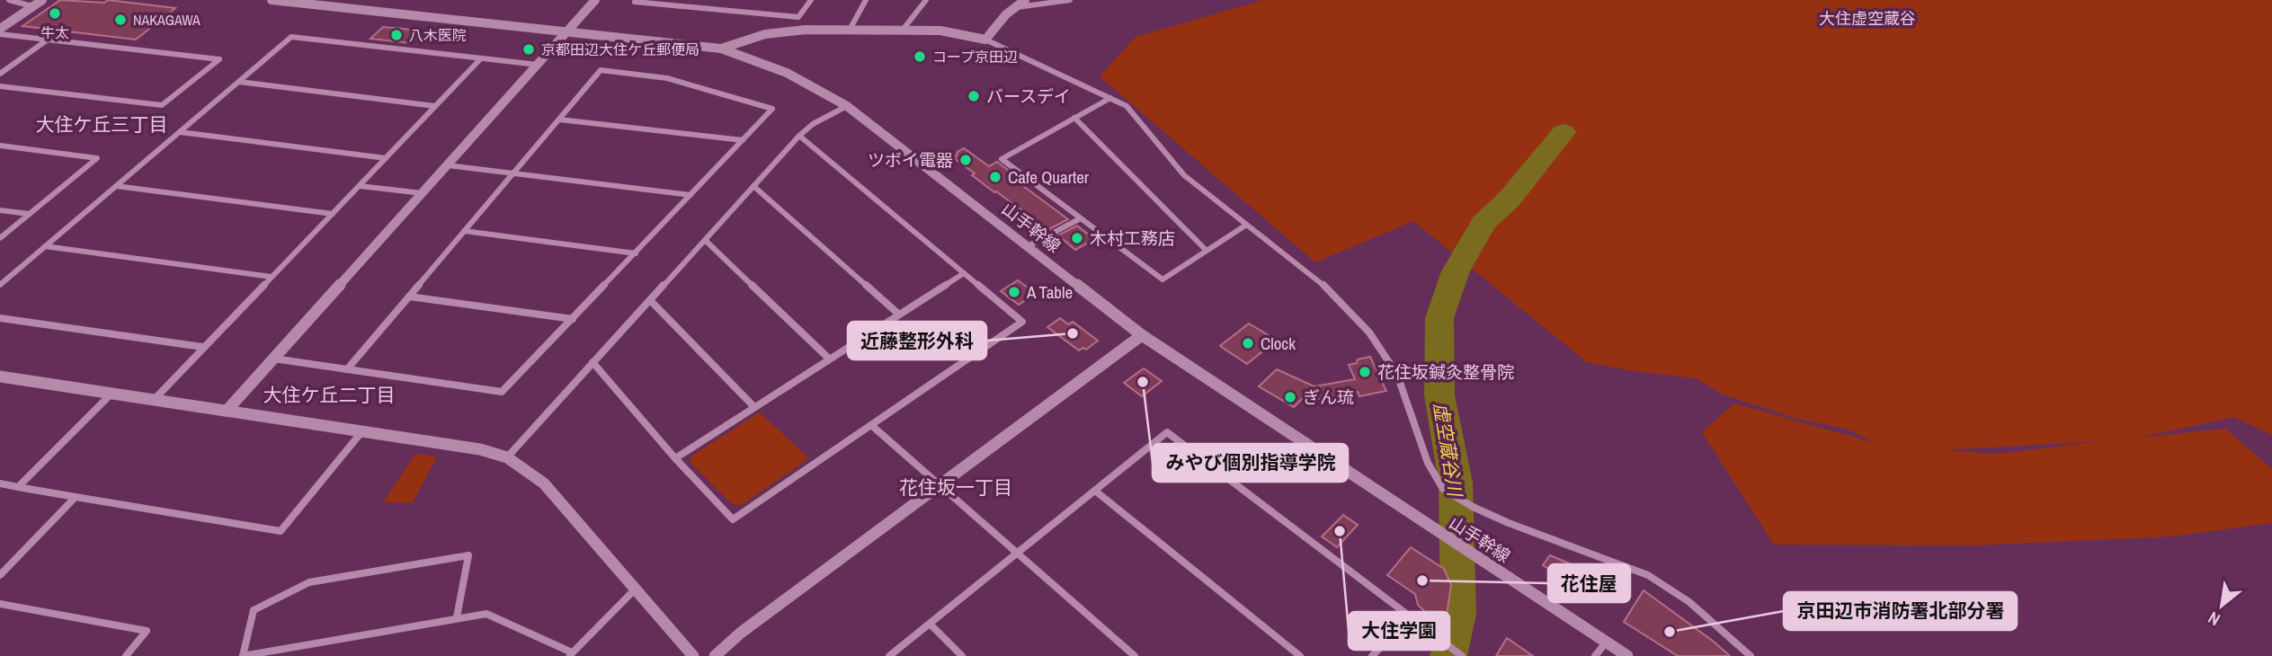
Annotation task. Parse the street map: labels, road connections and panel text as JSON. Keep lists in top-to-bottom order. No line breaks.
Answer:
{"streets":{"street":["山手幹線"]},"districts":["大住虚空蔵谷","大住ケ丘三丁目","大住ケ丘二丁目","花住坂一丁目"],"water":["虚空蔵谷川"],"places":["牛太","NAKAGAWA","八木医院","京都田辺大住ケ丘郵便局","コープ京田辺","バースデイ","ツボイ電器","Cafe Quarter","木村工務店","A Table","近藤整形外科","Clock","花住坂鍼灸整骨院","みやび個別指導学院","ぎん琉","大住学園","花住屋","京田辺市消防署北部分署"],"north":"bottom left"}
